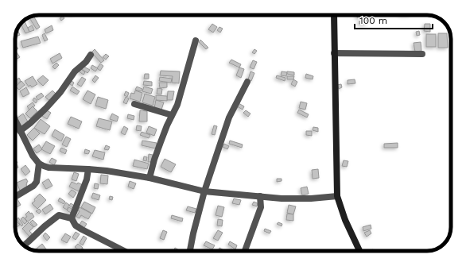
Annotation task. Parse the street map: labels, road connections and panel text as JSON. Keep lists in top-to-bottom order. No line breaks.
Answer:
{"scale_bar":"100 m"}
